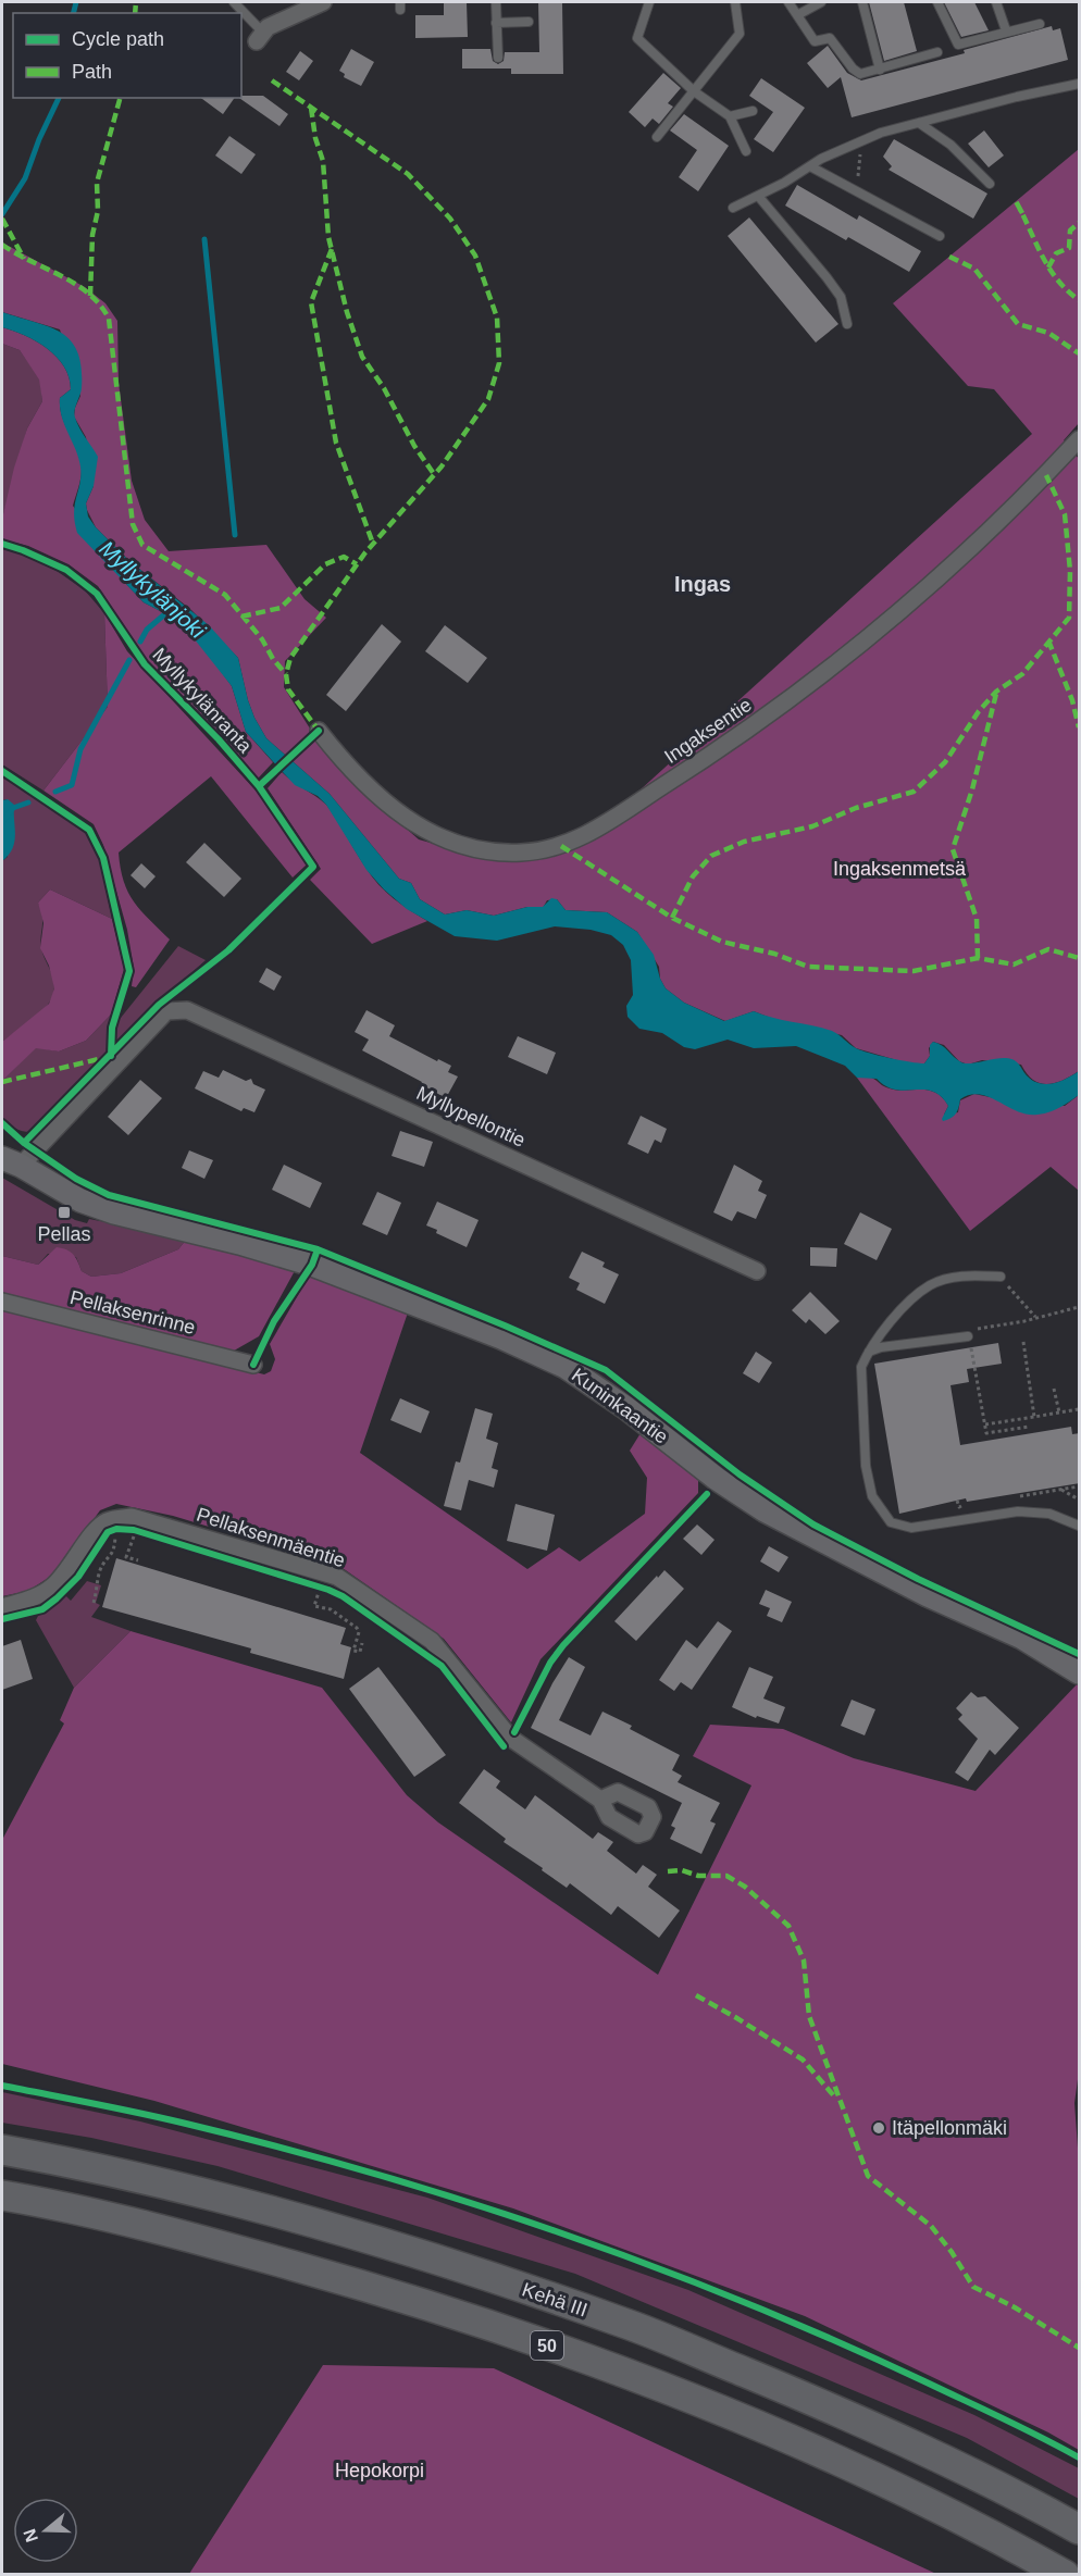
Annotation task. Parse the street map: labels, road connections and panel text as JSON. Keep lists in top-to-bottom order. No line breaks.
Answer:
{"streets":{"highway":["Kehä III","50"],"main road":["Kuninkaantie"],"street":["Ingaksentie","Myllypellontie","Pellaksenrinne","Pellaksenmäentie"],"cycle path":["Myllykylänranta"]},"crossings":[["Myllypellontie","Kuninkaantie"]],"districts":["Ingas"],"water":["Myllykylänjoki"],"parks":["Ingaksenmetsä","Hepokorpi"],"places":{"transit":["Pellas"],"other":["Itäpellonmäki"]},"legend":["Cycle path","Path"],"north":"left"}
